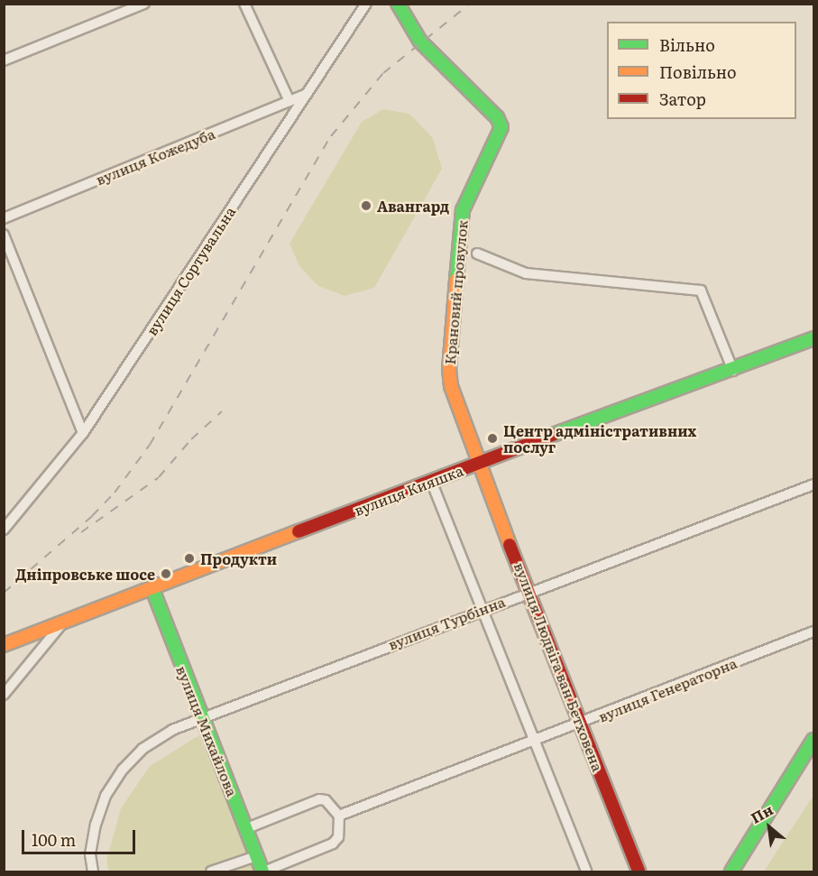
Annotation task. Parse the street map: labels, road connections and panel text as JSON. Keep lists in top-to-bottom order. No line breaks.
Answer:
{"streets":{"street":["вулиця Кожедуба","вулиця Сортувальна","Крановий провулок","вулиця Кияшка","вулиця Турбінна","вулиця Людвіга ван Бетховена","вулиця Генераторна","вулиця Михайлова"]},"crossings":[["вулиця Кожедуба","вулиця Сортувальна"],["Крановий провулок","вулиця Кияшка"],["Крановий провулок","вулиця Людвіга ван Бетховена"],["вулиця Кияшка","вулиця Людвіга ван Бетховена"],["вулиця Кияшка","вулиця Михайлова"],["вулиця Турбінна","вулиця Людвіга ван Бетховена"],["вулиця Турбінна","вулиця Михайлова"],["вулиця Людвіга ван Бетховена","вулиця Генераторна"]],"places":["Авангард","Центр адміністративних послуг","Продукти","Дніпровське шосе"],"legend":["Вільно","Повільно","Затор"],"scale_bar":"100 m","north":"top left"}
